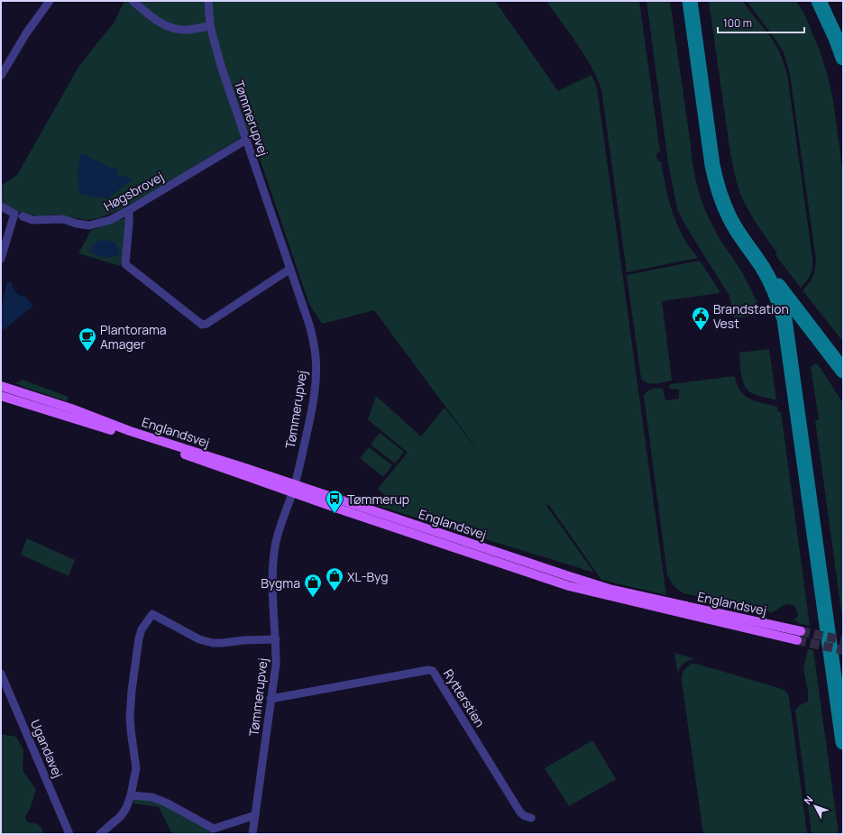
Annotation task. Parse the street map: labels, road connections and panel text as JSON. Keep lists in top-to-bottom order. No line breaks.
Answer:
{"streets":{"main road":["Englandsvej"],"street":["Tømmerupvej","Høgsbrovej","Rytterstien","Ugandavej"]},"crossings":[["Tømmerupvej","Høgsbrovej"],["Tømmerupvej","Englandsvej"],["Tømmerupvej","Rytterstien"]],"places":{"public building":["Brandstation Vest"],"cafe":["Plantorama Amager"],"bus stop":["Tømmerup"],"shop":["XL-Byg","Bygma"]},"scale_bar":"100 m","north":"top left"}
